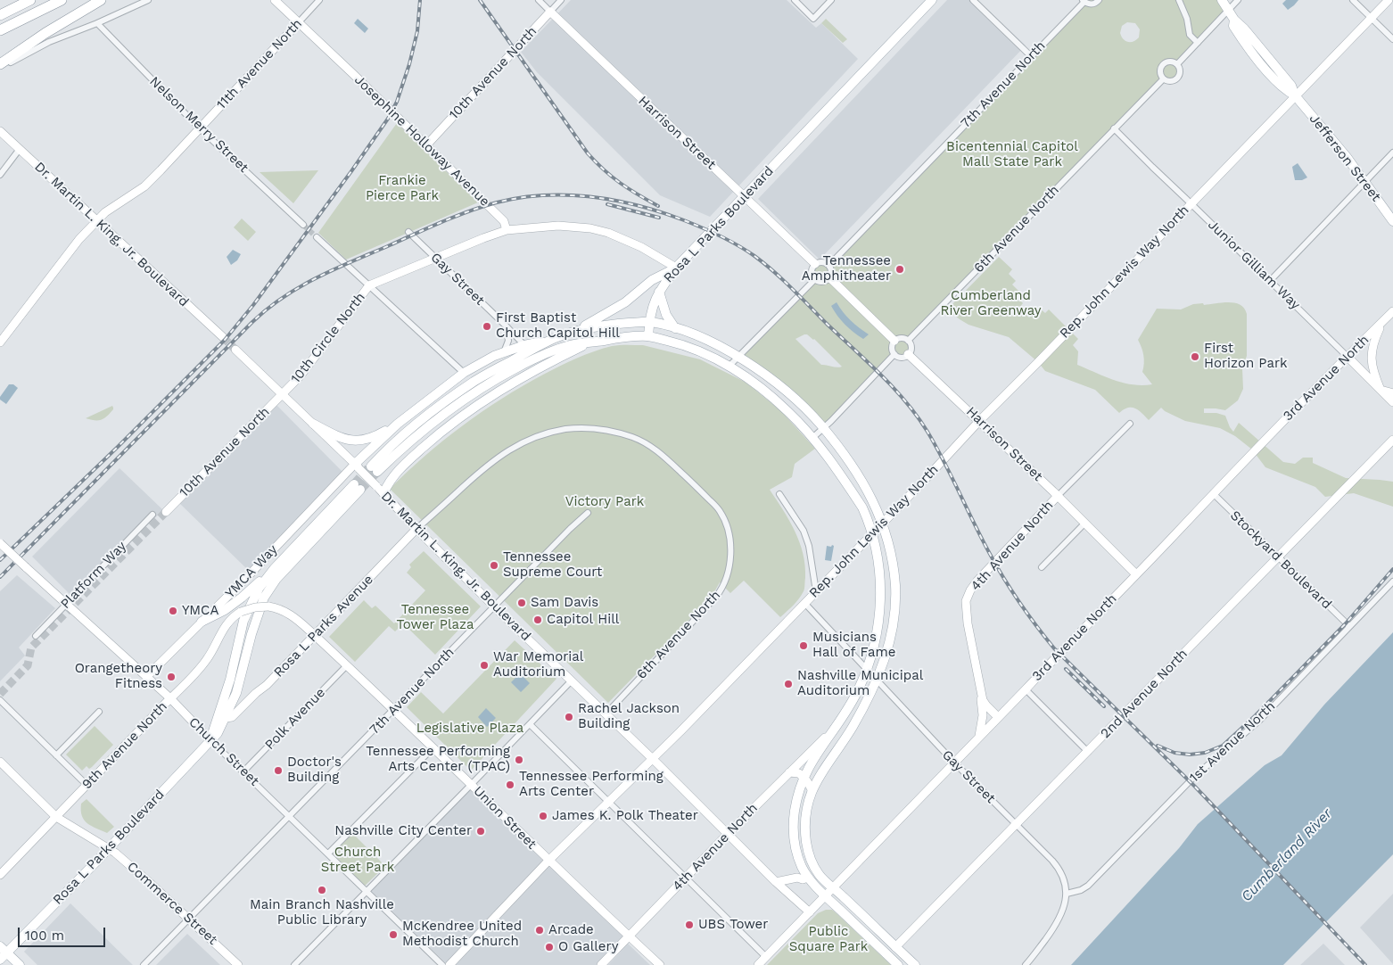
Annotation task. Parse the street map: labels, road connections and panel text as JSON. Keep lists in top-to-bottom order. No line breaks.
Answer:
{"streets":{"main road":["Jefferson Street","Rosa L Parks Boulevard"],"street":["11th Avenue North","10th Avenue North","7th Avenue North","Nelson Merry Street","Harrison Street","Josephine Holloway Avenue","6th Avenue North","Dr. Martin L. King, Jr. Boulevard","Junior Gilliam Way","Rep. John Lewis Way North","Gay Street","10th Circle North","3rd Avenue North","4th Avenue North","Stockyard Boulevard","YMCA Way","Platform Way","Rosa L Parks Avenue","2nd Avenue North","Polk Avenue","1st Avenue North","9th Avenue North","Church Street","Union Street","Commerce Street"]},"crossings":[["11th Avenue North","Nelson Merry Street"],["11th Avenue North","Josephine Holloway Avenue"],["11th Avenue North","Dr. Martin L. King, Jr. Boulevard"],["10th Avenue North","Harrison Street"],["10th Avenue North","Josephine Holloway Avenue"],["10th Avenue North","Dr. Martin L. King, Jr. Boulevard"],["10th Avenue North","10th Circle North"],["7th Avenue North","Harrison Street"],["7th Avenue North","Dr. Martin L. King, Jr. Boulevard"],["7th Avenue North","Church Street"],["7th Avenue North","Union Street"],["7th Avenue North","Commerce Street"],["Harrison Street","Rosa L Parks Boulevard"],["Harrison Street","6th Avenue North"],["Harrison Street","Rep. John Lewis Way North"],["Harrison Street","3rd Avenue North"],["Harrison Street","4th Avenue North"],["Josephine Holloway Avenue","10th Circle North"],["Jefferson Street","6th Avenue North"],["Jefferson Street","Rep. John Lewis Way North"],["Rosa L Parks Boulevard","10th Circle North"],["Rosa L Parks Boulevard","Rosa L Parks Avenue"],["Rosa L Parks Boulevard","Church Street"],["Rosa L Parks Boulevard","Commerce Street"],["6th Avenue North","Dr. Martin L. King, Jr. Boulevard"],["6th Avenue North","Junior Gilliam Way"],["6th Avenue North","Rosa L Parks Avenue"],["Dr. Martin L. King, Jr. Boulevard","Rep. John Lewis Way North"],["Dr. Martin L. King, Jr. Boulevard","10th Circle North"],["Dr. Martin L. King, Jr. Boulevard","3rd Avenue North"],["Dr. Martin L. King, Jr. Boulevard","4th Avenue North"],["Dr. Martin L. King, Jr. Boulevard","YMCA Way"],["Dr. Martin L. King, Jr. Boulevard","Rosa L Parks Avenue"],["Junior Gilliam Way","Rep. John Lewis Way North"],["Junior Gilliam Way","3rd Avenue North"],["Rep. John Lewis Way North","Gay Street"],["Rep. John Lewis Way North","Union Street"],["Gay Street","10th Circle North"],["Gay Street","3rd Avenue North"],["Gay Street","2nd Avenue North"],["Gay Street","1st Avenue North"],["3rd Avenue North","4th Avenue North"],["3rd Avenue North","Stockyard Boulevard"],["4th Avenue North","Union Street"],["Stockyard Boulevard","2nd Avenue North"],["Stockyard Boulevard","1st Avenue North"],["YMCA Way","Church Street"],["Platform Way","Church Street"],["Rosa L Parks Avenue","Union Street"],["Polk Avenue","Church Street"],["Polk Avenue","Union Street"],["9th Avenue North","Church Street"],["9th Avenue North","Union Street"],["9th Avenue North","Commerce Street"]],"water":["Cumberland River"],"parks":["Bicentennial Capitol Mall State Park","Frankie Pierce Park","Cumberland River Greenway","Victory Park","Tennessee Tower Plaza","Legislative Plaza","Church Street Park","Public Square Park"],"places":["Tennessee Amphitheater","First Baptist Church Capitol Hill","First Horizon Park","Tennessee Supreme Court","Sam Davis","YMCA","Capitol Hill","Musicians Hall of Fame","War Memorial Auditorium","Orangetheory Fitness","Nashville Municipal Auditorium","Rachel Jackson Building","Tennessee Performing Arts Center (TPAC)","Doctor's Building","Tennessee Performing Arts Center","James K. Polk Theater","Nashville City Center","Main Branch Nashville Public Library","UBS Tower","Arcade","McKendree United Methodist Church","O Gallery"],"scale_bar":"100 m"}
